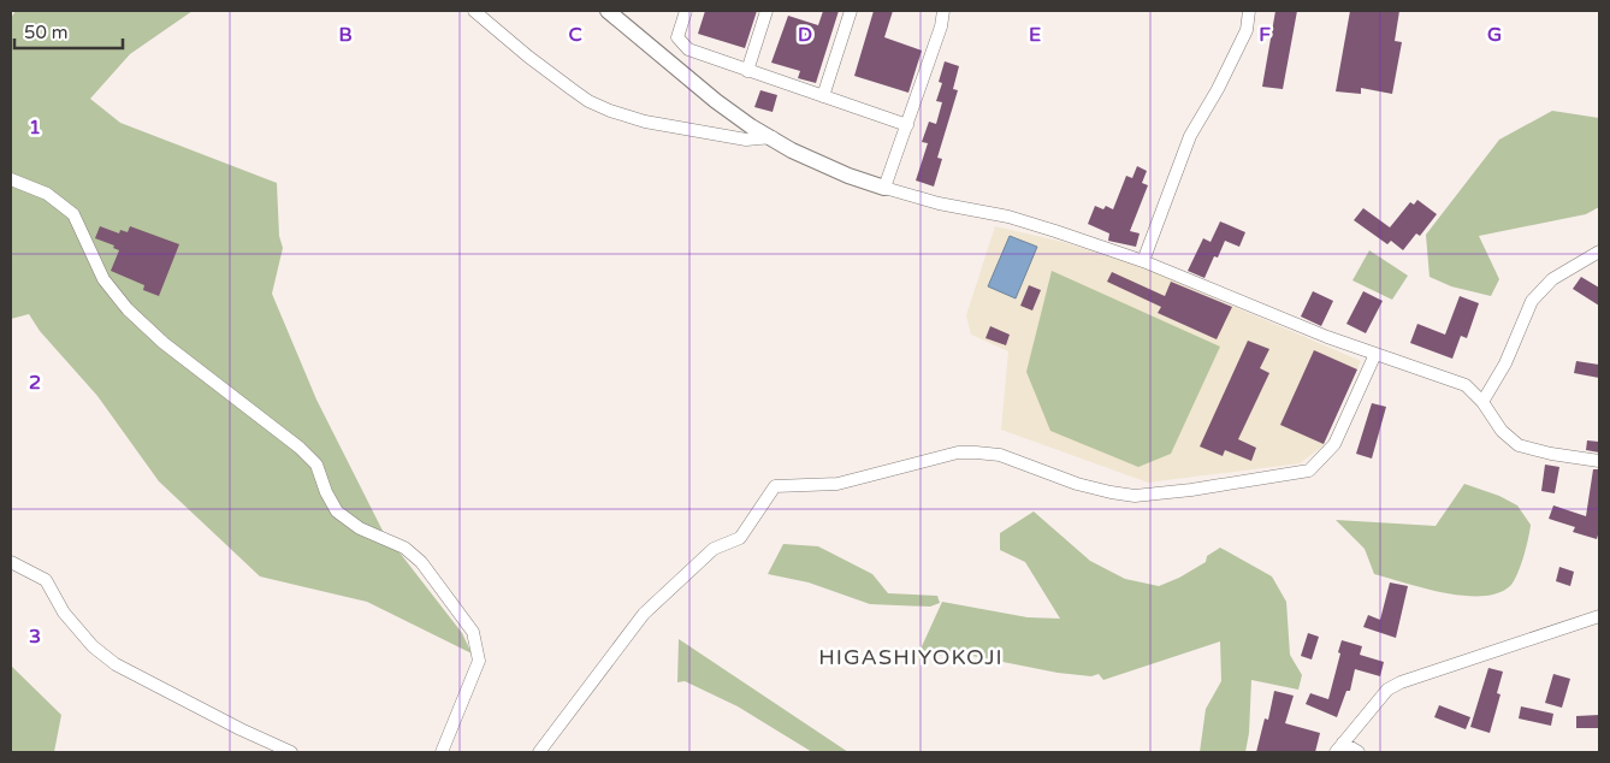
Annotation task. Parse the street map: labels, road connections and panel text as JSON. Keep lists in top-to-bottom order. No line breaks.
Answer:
{"districts":["HIGASHIYOKOJI"],"scale_bar":"50 m","grid":{"columns":["B","C","D","E","F","G"],"rows":["1","2","3"]}}
